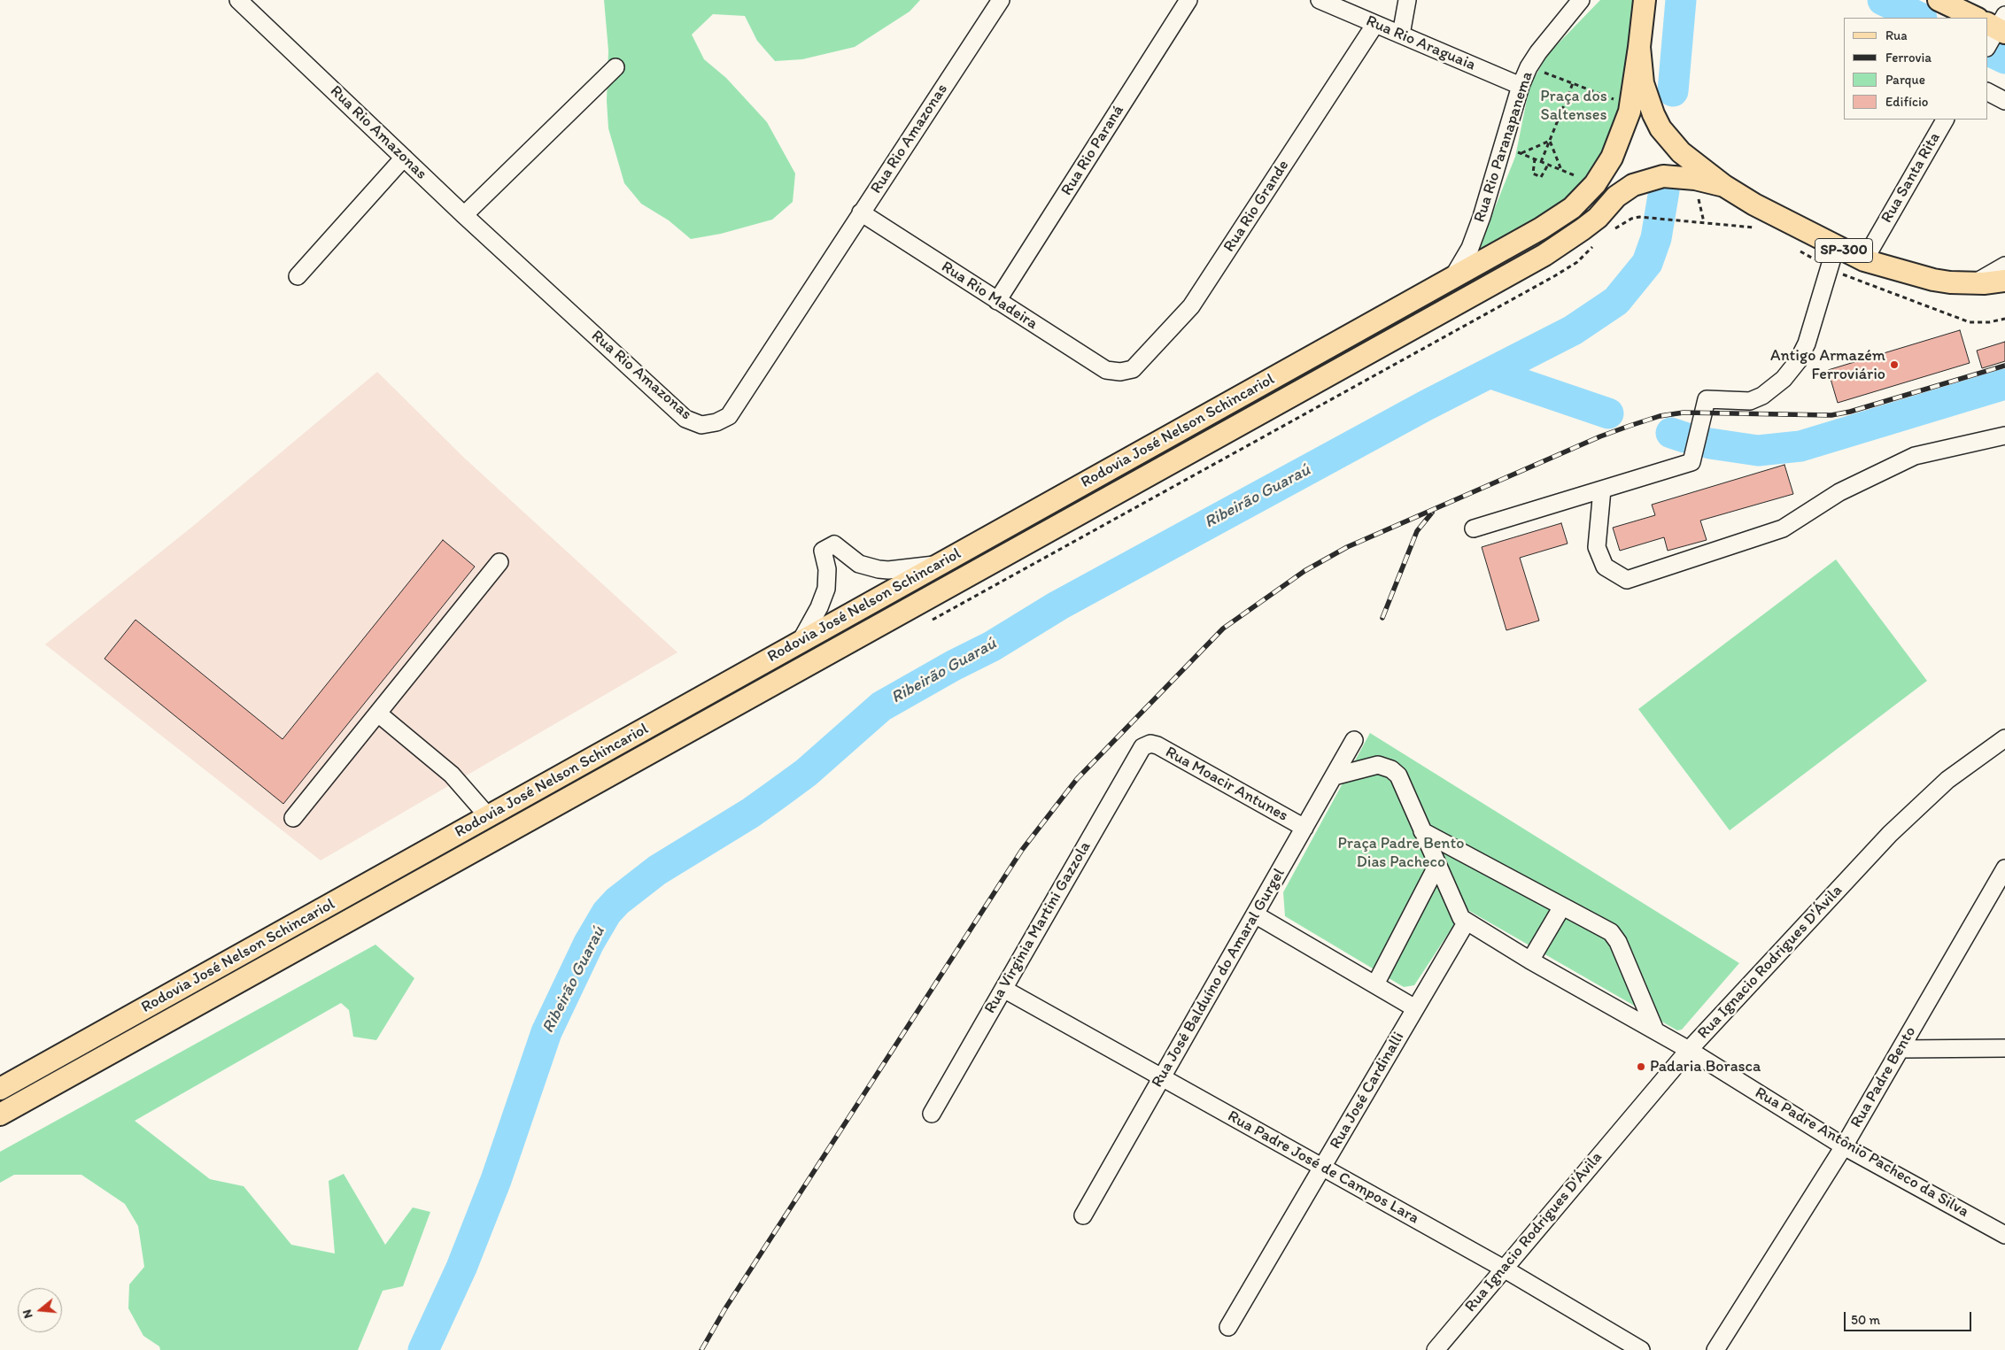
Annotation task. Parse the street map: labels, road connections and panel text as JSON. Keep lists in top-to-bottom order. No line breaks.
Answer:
{"streets":{"main road":["SP-300","Rodovia José Nelson Schincariol"],"street":["Rua Rio Araguaia","Rua Rio Amazonas","Rua Rio Paranapanema","Rua Rio Paraná","Rua Santa Rita","Rua Rio Grande","Rua Rio Madeira","Rua Moacir Antunes","Rua Virginia Martini Gazzola","Rua Ignacio Rodrigues D'Ávila","Rua José Balduíno do Amaral Gurgel","Rua Padre Bento","Rua José Cardinalli","Rua Padre Antônio Pacheco da Silva","Rua Padre José de Campos Lara"]},"crossings":[["Rua Rio Araguaia","Rua Rio Paranapanema"],["Rua Rio Araguaia","Rua Rio Grande"],["Rua Rio Amazonas","Rua Rio Madeira"],["Rua Rio Paranapanema","Rodovia José Nelson Schincariol"],["Rua Rio Paraná","Rua Rio Madeira"],["Rua Santa Rita","SP-300"],["Rua Rio Grande","Rua Rio Madeira"],["SP-300","Rodovia José Nelson Schincariol"],["Rua Moacir Antunes","Rua Virginia Martini Gazzola"],["Rua Moacir Antunes","Rua José Balduíno do Amaral Gurgel"],["Rua Virginia Martini Gazzola","Rua Padre José de Campos Lara"],["Rua Ignacio Rodrigues D'Ávila","Rua Padre Antônio Pacheco da Silva"],["Rua Ignacio Rodrigues D'Ávila","Rua Padre José de Campos Lara"],["Rua José Balduíno do Amaral Gurgel","Rua Padre José de Campos Lara"],["Rua Padre Bento","Rua Padre Antônio Pacheco da Silva"],["Rua José Cardinalli","Rua Padre Antônio Pacheco da Silva"],["Rua José Cardinalli","Rua Padre José de Campos Lara"]],"water":["Ribeirão Guaraú"],"parks":["Praça dos Saltenses","Praça Padre Bento Dias Pacheco"],"places":["Antigo Armazém Ferroviário","Padaria Borasca"],"legend":["Rua","Ferrovia","Parque","Edifício"],"scale_bar":"50 m","north":"left"}
